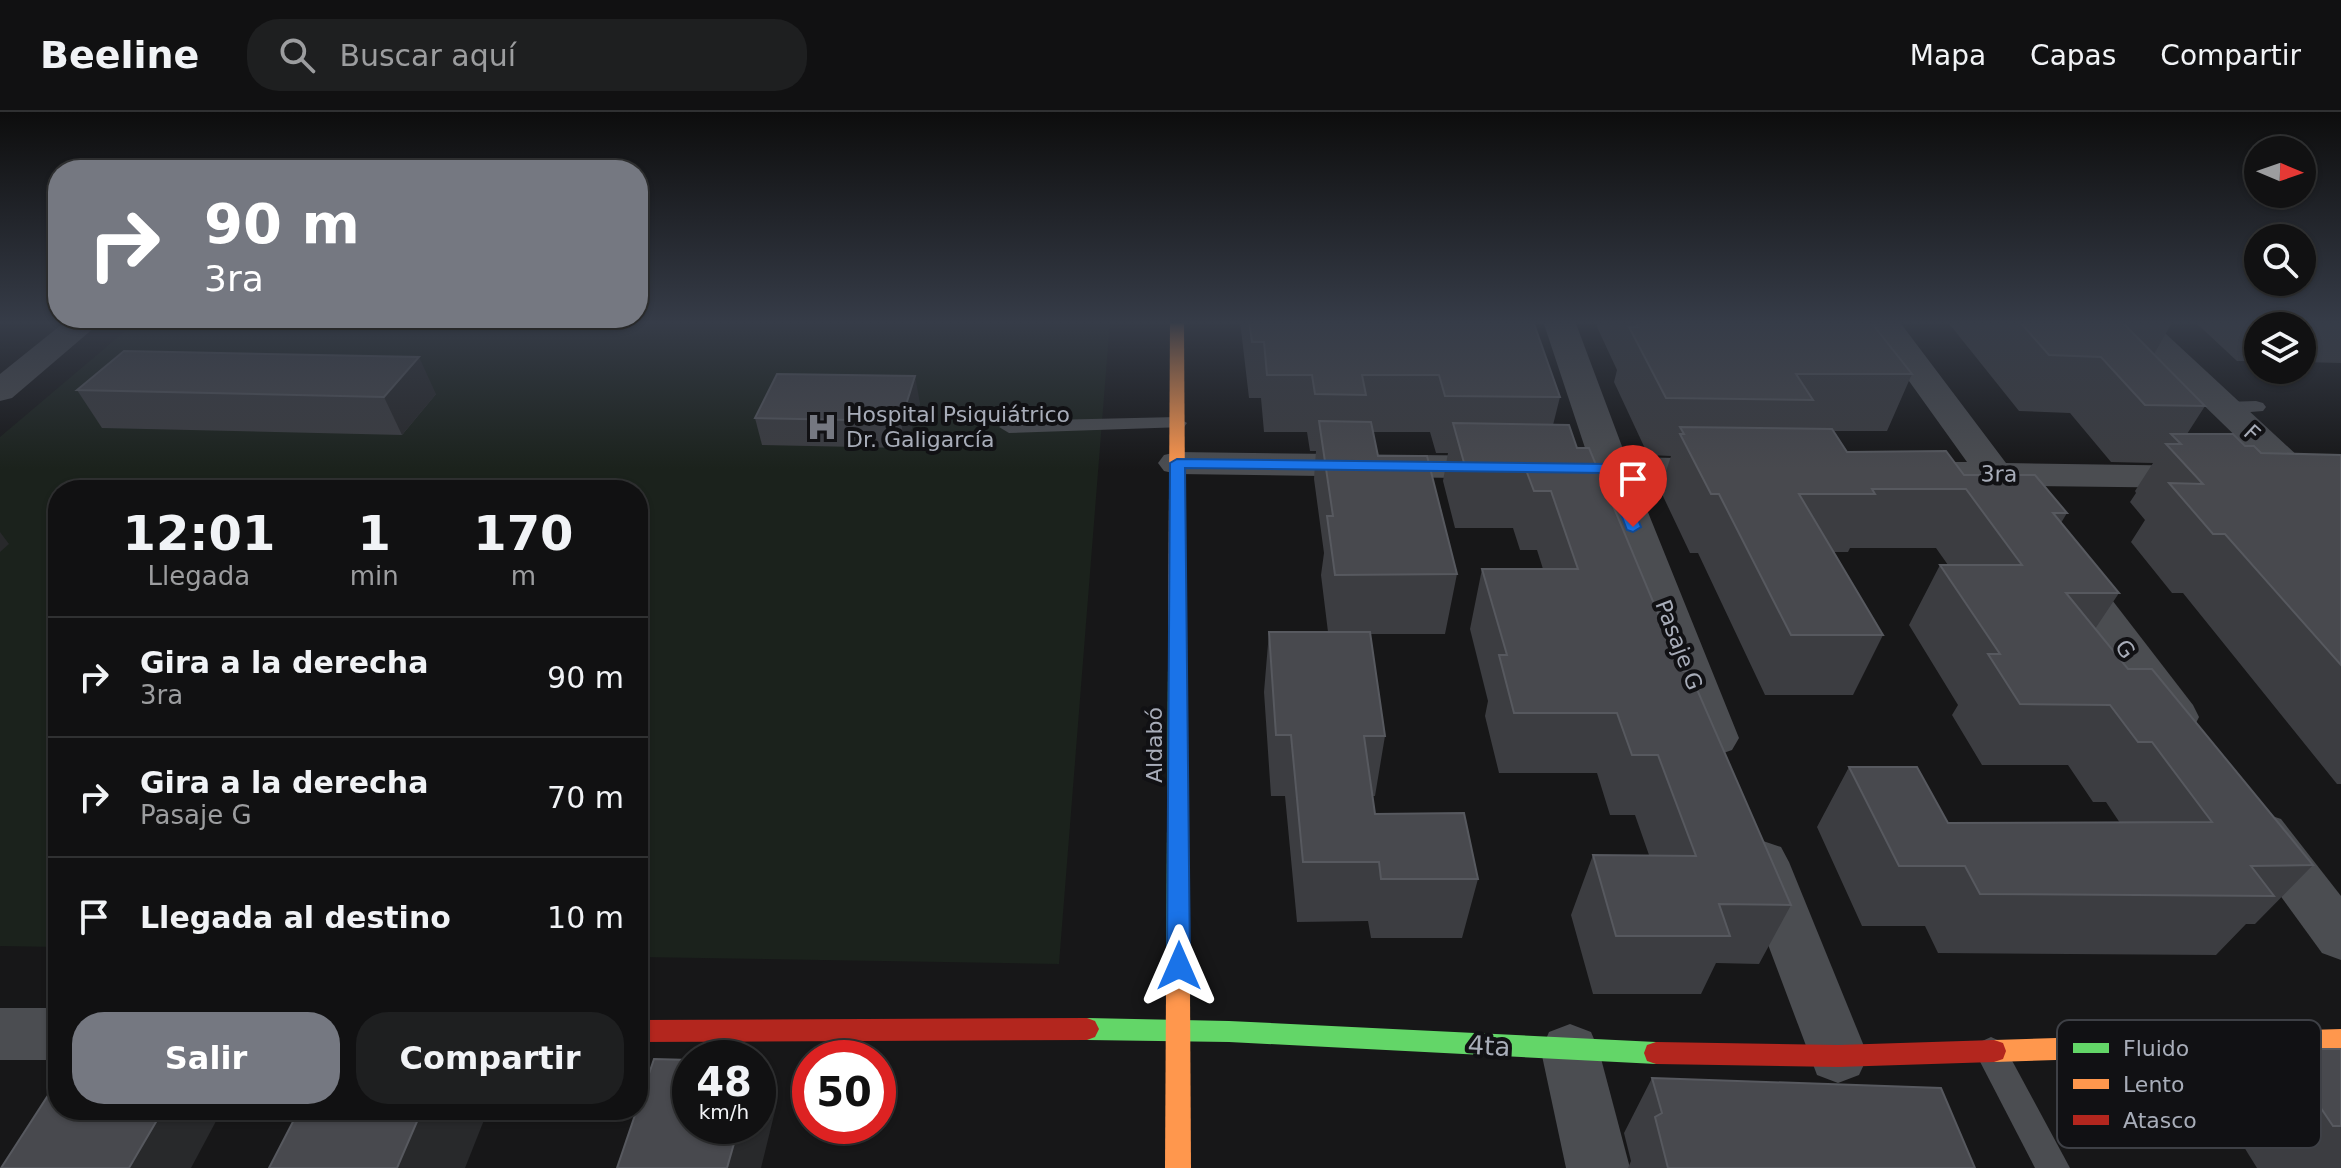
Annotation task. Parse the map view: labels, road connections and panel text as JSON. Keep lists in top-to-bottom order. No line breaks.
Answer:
{"streets":{"street":["F","3ra","Pasaje G","G","Aldabó","4ta"]},"crossings":[["F","3ra"],["3ra","G"],["Aldabó","4ta"]],"places":{"hospital":["Hospital Psiquiátrico Dr. Galigarcía"]},"legend":["Fluido","Lento","Atasco"],"north":"right","page":{"header":"Beeline","search":"Buscar aquí","nav":["Mapa","Capas","Compartir"],"turn":["90 m","3ra"],"eta":["12:01","Llegada","1","min","170","m"],"list":[{"name":"Gira a la derecha","note":"3ra","value":"90 m"},{"name":"Gira a la derecha","note":"Pasaje G","value":"70 m"},{"name":"Llegada al destino","value":"10 m"}],"buttons":["Salir","Compartir"],"speed":"48 km/h","limit":"50"}}
